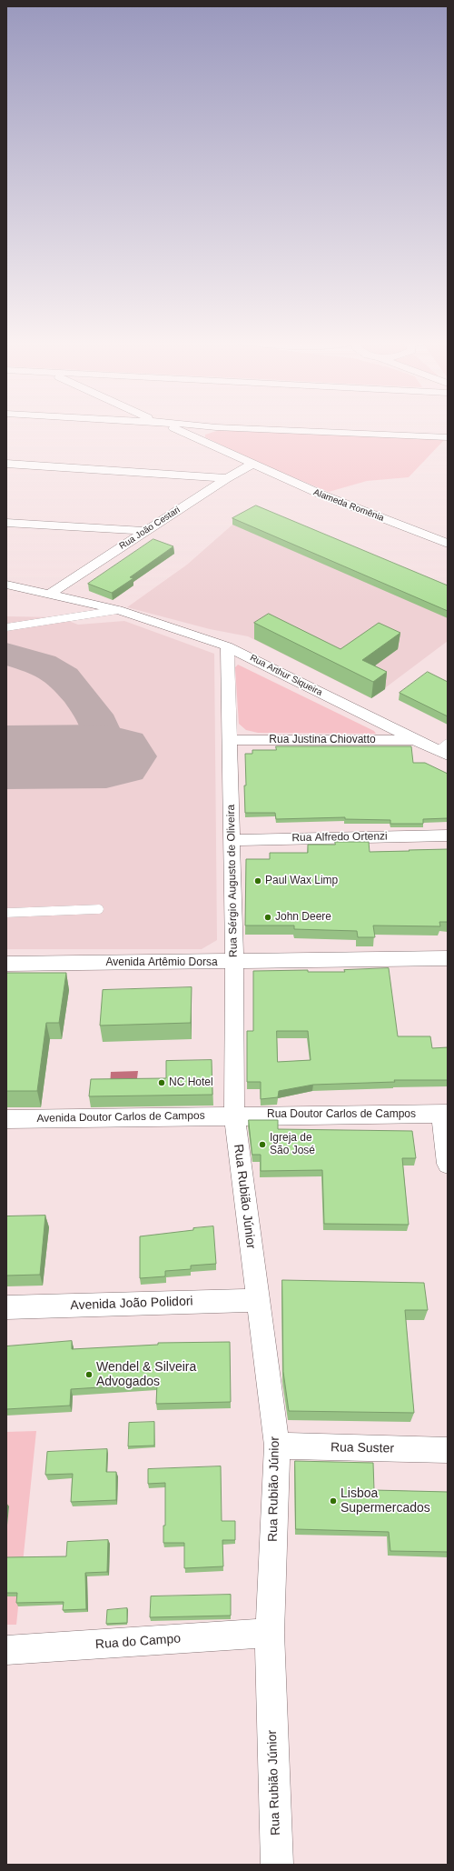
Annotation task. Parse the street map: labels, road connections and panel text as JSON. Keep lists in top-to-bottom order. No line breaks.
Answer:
{"streets":{"street":["Alameda Romênia","Rua João Cestari","Rua Arthur Siqueira","Rua Justina Chiovatto","Rua Alfredo Ortenzi","Rua Sérgio Augusto de Oliveira","Avenida Artêmio Dorsa","Rua Doutor Carlos de Campos","Avenida Doutor Carlos de Campos","Rua Rubião Júnior","Avenida João Polidori","Rua Suster","Rua do Campo"]},"crossings":[["Alameda Romênia","Rua João Cestari"],["Rua João Cestari","Rua Arthur Siqueira"],["Rua Arthur Siqueira","Rua Justina Chiovatto"],["Rua Arthur Siqueira","Rua Sérgio Augusto de Oliveira"],["Rua Justina Chiovatto","Rua Sérgio Augusto de Oliveira"],["Rua Alfredo Ortenzi","Rua Sérgio Augusto de Oliveira"],["Rua Sérgio Augusto de Oliveira","Avenida Artêmio Dorsa"],["Rua Sérgio Augusto de Oliveira","Rua Doutor Carlos de Campos"],["Rua Sérgio Augusto de Oliveira","Avenida Doutor Carlos de Campos"],["Rua Sérgio Augusto de Oliveira","Rua Rubião Júnior"],["Rua Doutor Carlos de Campos","Avenida Doutor Carlos de Campos"],["Rua Doutor Carlos de Campos","Rua Rubião Júnior"],["Avenida Doutor Carlos de Campos","Rua Rubião Júnior"],["Rua Rubião Júnior","Avenida João Polidori"],["Rua Rubião Júnior","Rua Suster"],["Rua Rubião Júnior","Rua do Campo"]],"places":["Paul Wax Limp","John Deere","NC Hotel","Igreja de São José","Wendel & Silveira Advogados","Lisboa Supermercados"]}
